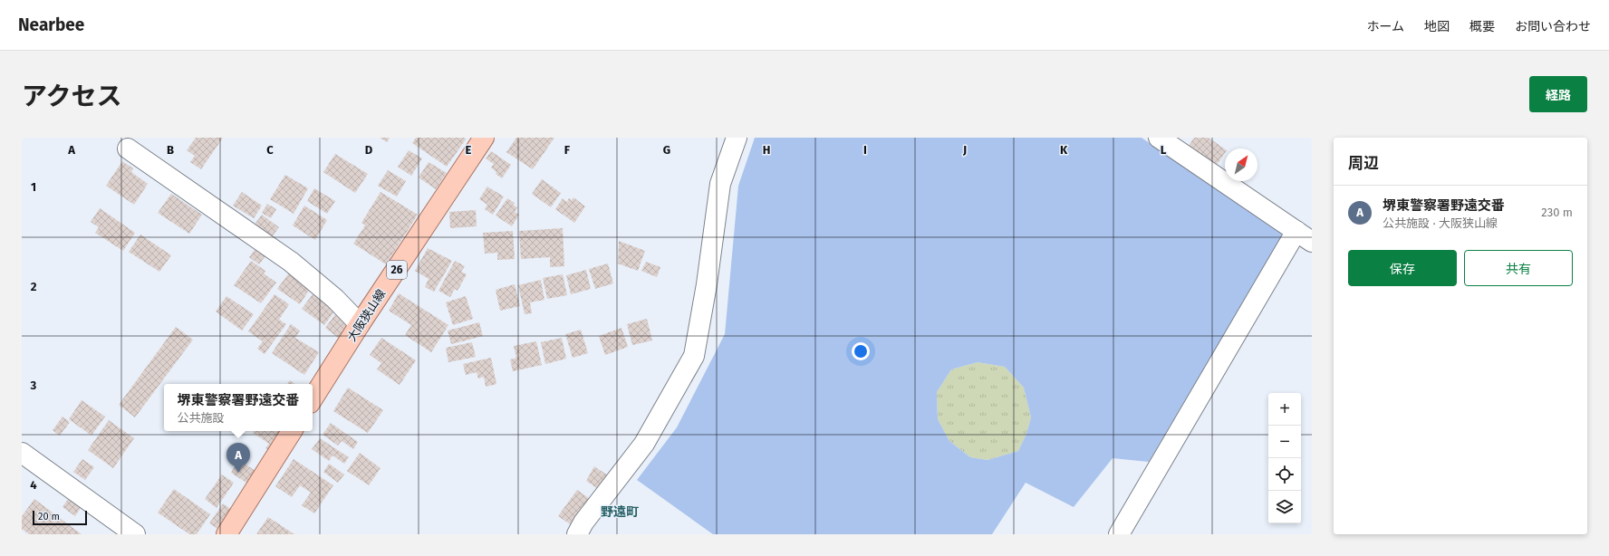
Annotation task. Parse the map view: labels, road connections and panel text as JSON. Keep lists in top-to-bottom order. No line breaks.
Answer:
{"streets":{"main road":["26","大阪狭山線"]},"districts":["野遠町"],"scale_bar":"20 m","north":"top right","page":{"header":"Nearbee","nav":["ホーム","地図","概要","お問い合わせ"],"title":"アクセス","buttons":["経路",["保存","共有"]],"heading":"周辺","list":[{"mark":"A","name":"堺東警察署野遠交番","note":"公共施設 · 大阪狭山線","value":"230 m"}],"popup":["堺東警察署野遠交番","公共施設"],"map_buttons":["+","−"],"pins":"A","scale":"20 m"},"grid":{"columns":["A","B","C","D","E","F","G","H","I","J","K","L"],"rows":["1","2","3","4"]}}
